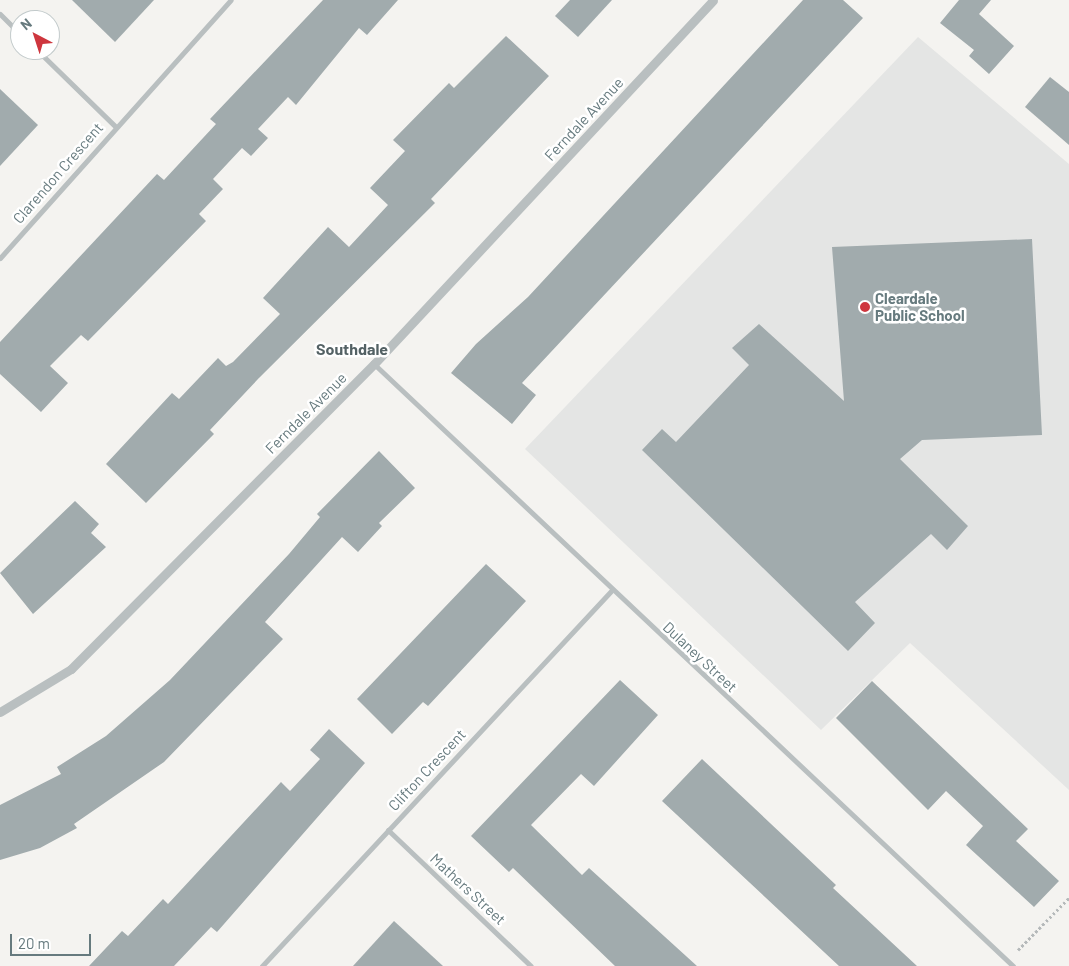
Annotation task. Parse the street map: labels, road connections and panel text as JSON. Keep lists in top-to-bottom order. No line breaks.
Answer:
{"streets":{"street":["Ferndale Avenue","Clarendon Crescent","Dulaney Street","Clifton Crescent","Mathers Street"]},"crossings":[["Ferndale Avenue","Dulaney Street"],["Dulaney Street","Clifton Crescent"],["Clifton Crescent","Mathers Street"]],"districts":["Southdale"],"places":["Cleardale Public School"],"scale_bar":"20 m","north":"top left"}
